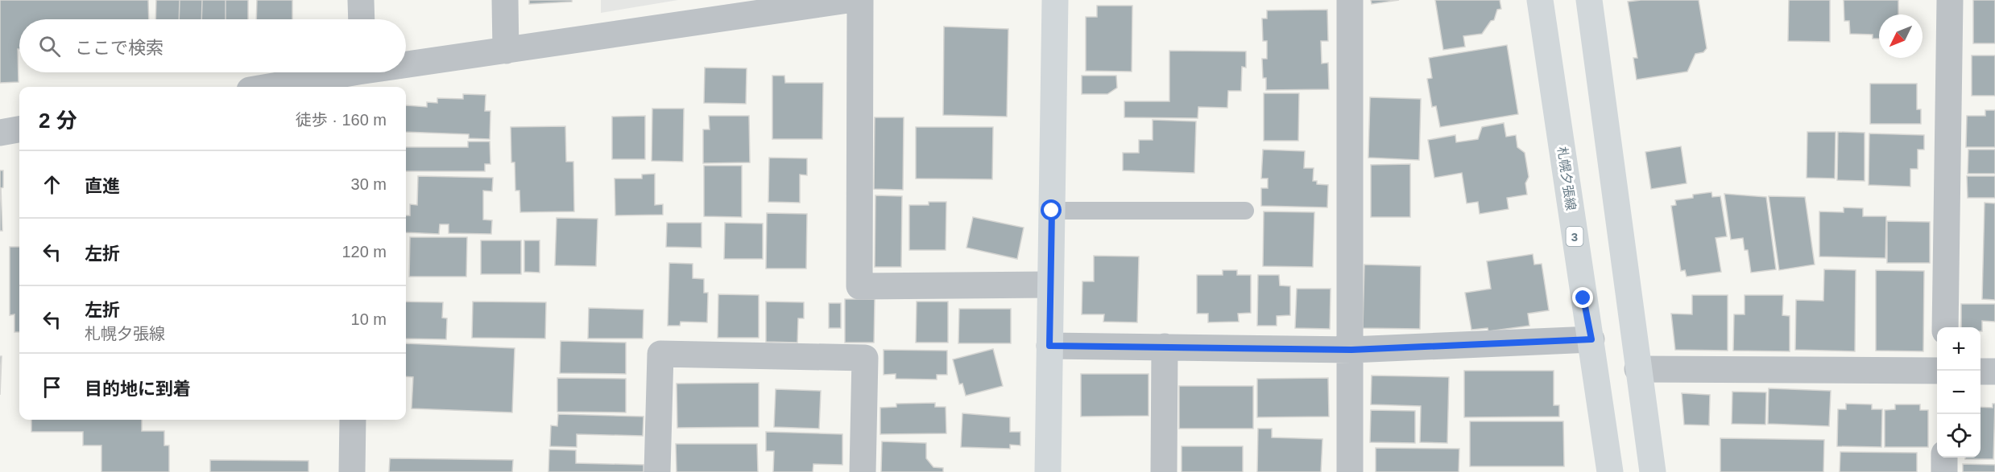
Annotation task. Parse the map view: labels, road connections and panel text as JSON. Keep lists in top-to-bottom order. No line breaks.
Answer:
{"streets":{"main road":["札幌夕張線","3"]},"north":"bottom left","page":{"search":"ここで検索","heading":["2 分","徒歩 · 160 m"],"list":[["直進","30 m"],["左折","120 m"],["左折","札幌夕張線","10 m"],"目的地に到着"],"map_buttons":["+","−"]}}
